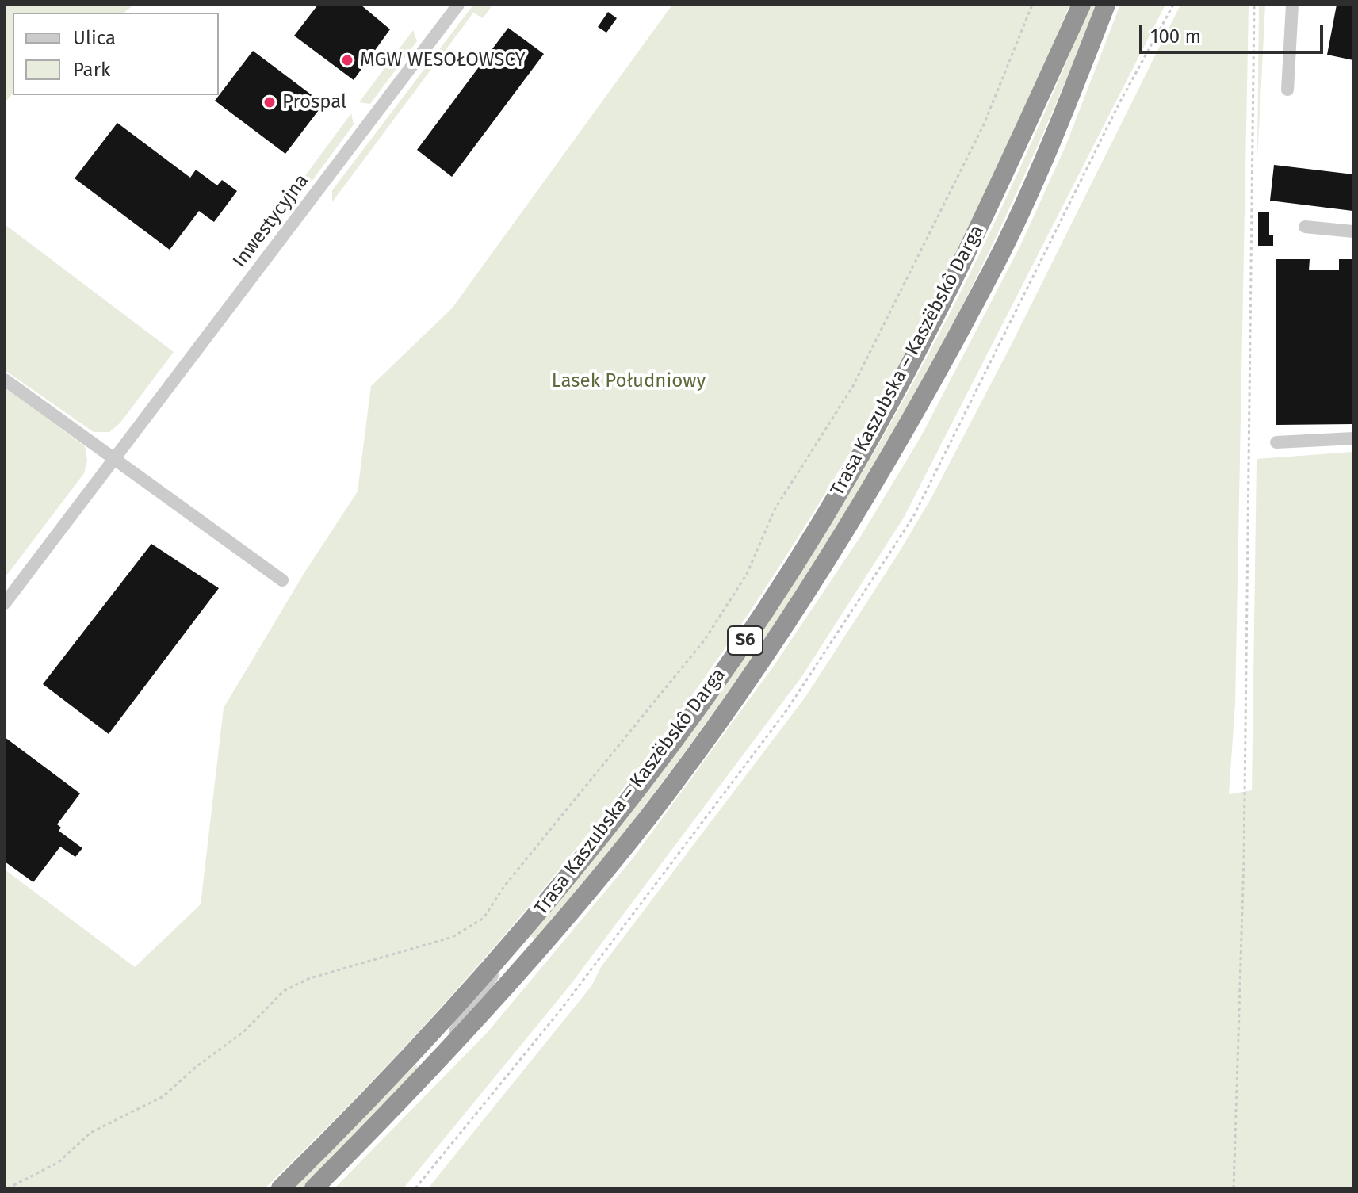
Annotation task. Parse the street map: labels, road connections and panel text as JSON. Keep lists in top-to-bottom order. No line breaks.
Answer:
{"streets":{"highway":["Trasa Kaszubska – Kaszëbskô Darga","S6"],"street":["Inwestycyjna"]},"parks":["Lasek Południowy"],"places":["MGW WESOŁOWSCY","Prospal"],"legend":["Ulica","Park"],"scale_bar":"100 m"}
